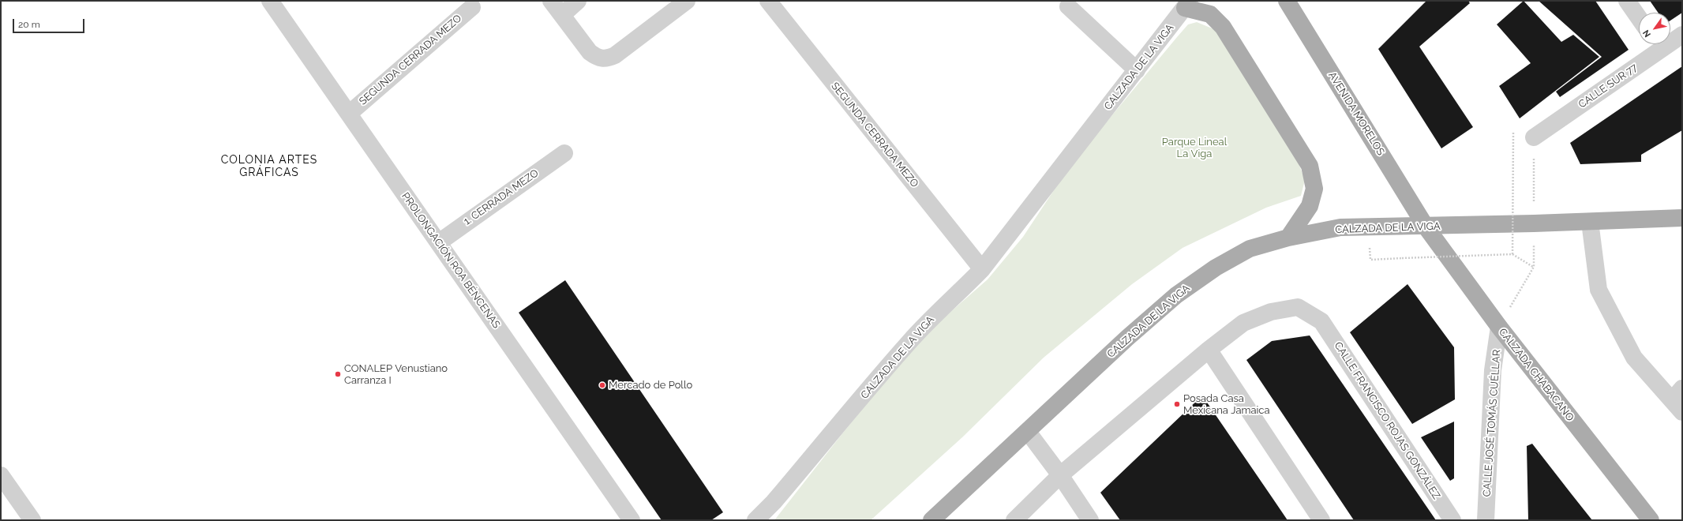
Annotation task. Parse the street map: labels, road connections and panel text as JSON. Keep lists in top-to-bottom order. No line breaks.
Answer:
{"streets":{"main road":["CALZADA DE LA VIGA","AVENIDA MORELOS","CALZADA CHABACANO"],"street":["SEGUNDA CERRADA MEZO","CALLE SUR 77","1. CERRADA MEZO","PROLONGACIÓN ROA BÉNCENAS","CALLE FRANCISCO ROJAS GONZÁLEZ","CALLE JOSÉ TOMÁS CUÉLLAR"]},"crossings":[["SEGUNDA CERRADA MEZO","CALZADA DE LA VIGA"],["SEGUNDA CERRADA MEZO","PROLONGACIÓN ROA BÉNCENAS"],["CALZADA DE LA VIGA","AVENIDA MORELOS"],["CALZADA DE LA VIGA","CALZADA CHABACANO"],["AVENIDA MORELOS","CALZADA CHABACANO"],["1. CERRADA MEZO","PROLONGACIÓN ROA BÉNCENAS"],["CALZADA CHABACANO","CALLE JOSÉ TOMÁS CUÉLLAR"]],"districts":["COLONIA ARTES GRÁFICAS"],"parks":["Parque Lineal La Viga"],"places":["CONALEP Venustiano Carranza I","Mercado de Pollo","Posada Casa Mexicana Jamaica"],"scale_bar":"20 m","north":"bottom left"}
